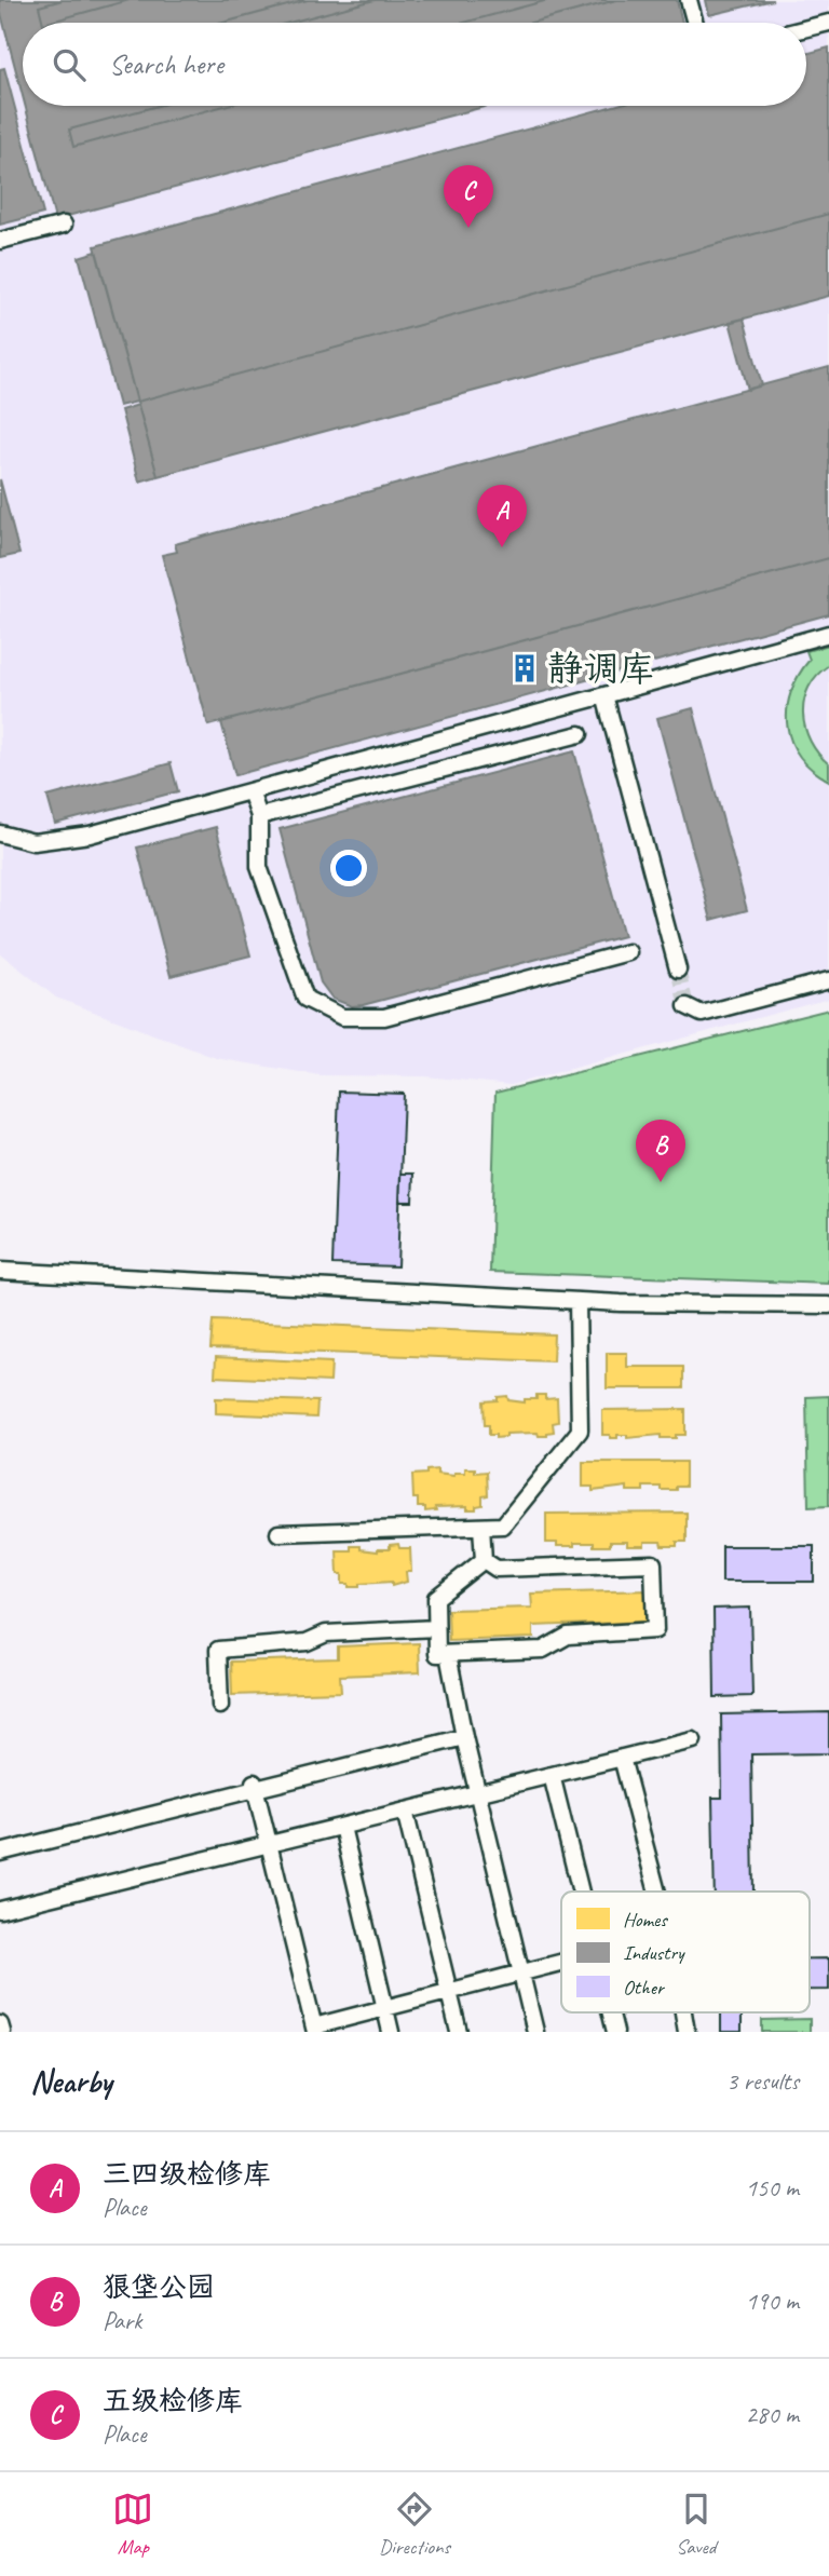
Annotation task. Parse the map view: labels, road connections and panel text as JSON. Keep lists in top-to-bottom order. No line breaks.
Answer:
{"places":{"building":["静调库"]},"legend":["Homes","Industry","Other"],"page":{"search":"Search here","pins":["C","A","B"],"heading":["Nearby","3 results"],"list":[{"mark":"A","name":"三四级检修库","note":"Place","value":"150 m"},{"mark":"B","name":"狼垡公园","note":"Park","value":"190 m"},{"mark":"C","name":"五级检修库","note":"Place","value":"280 m"}],"nav":["Map","Directions","Saved"]}}
